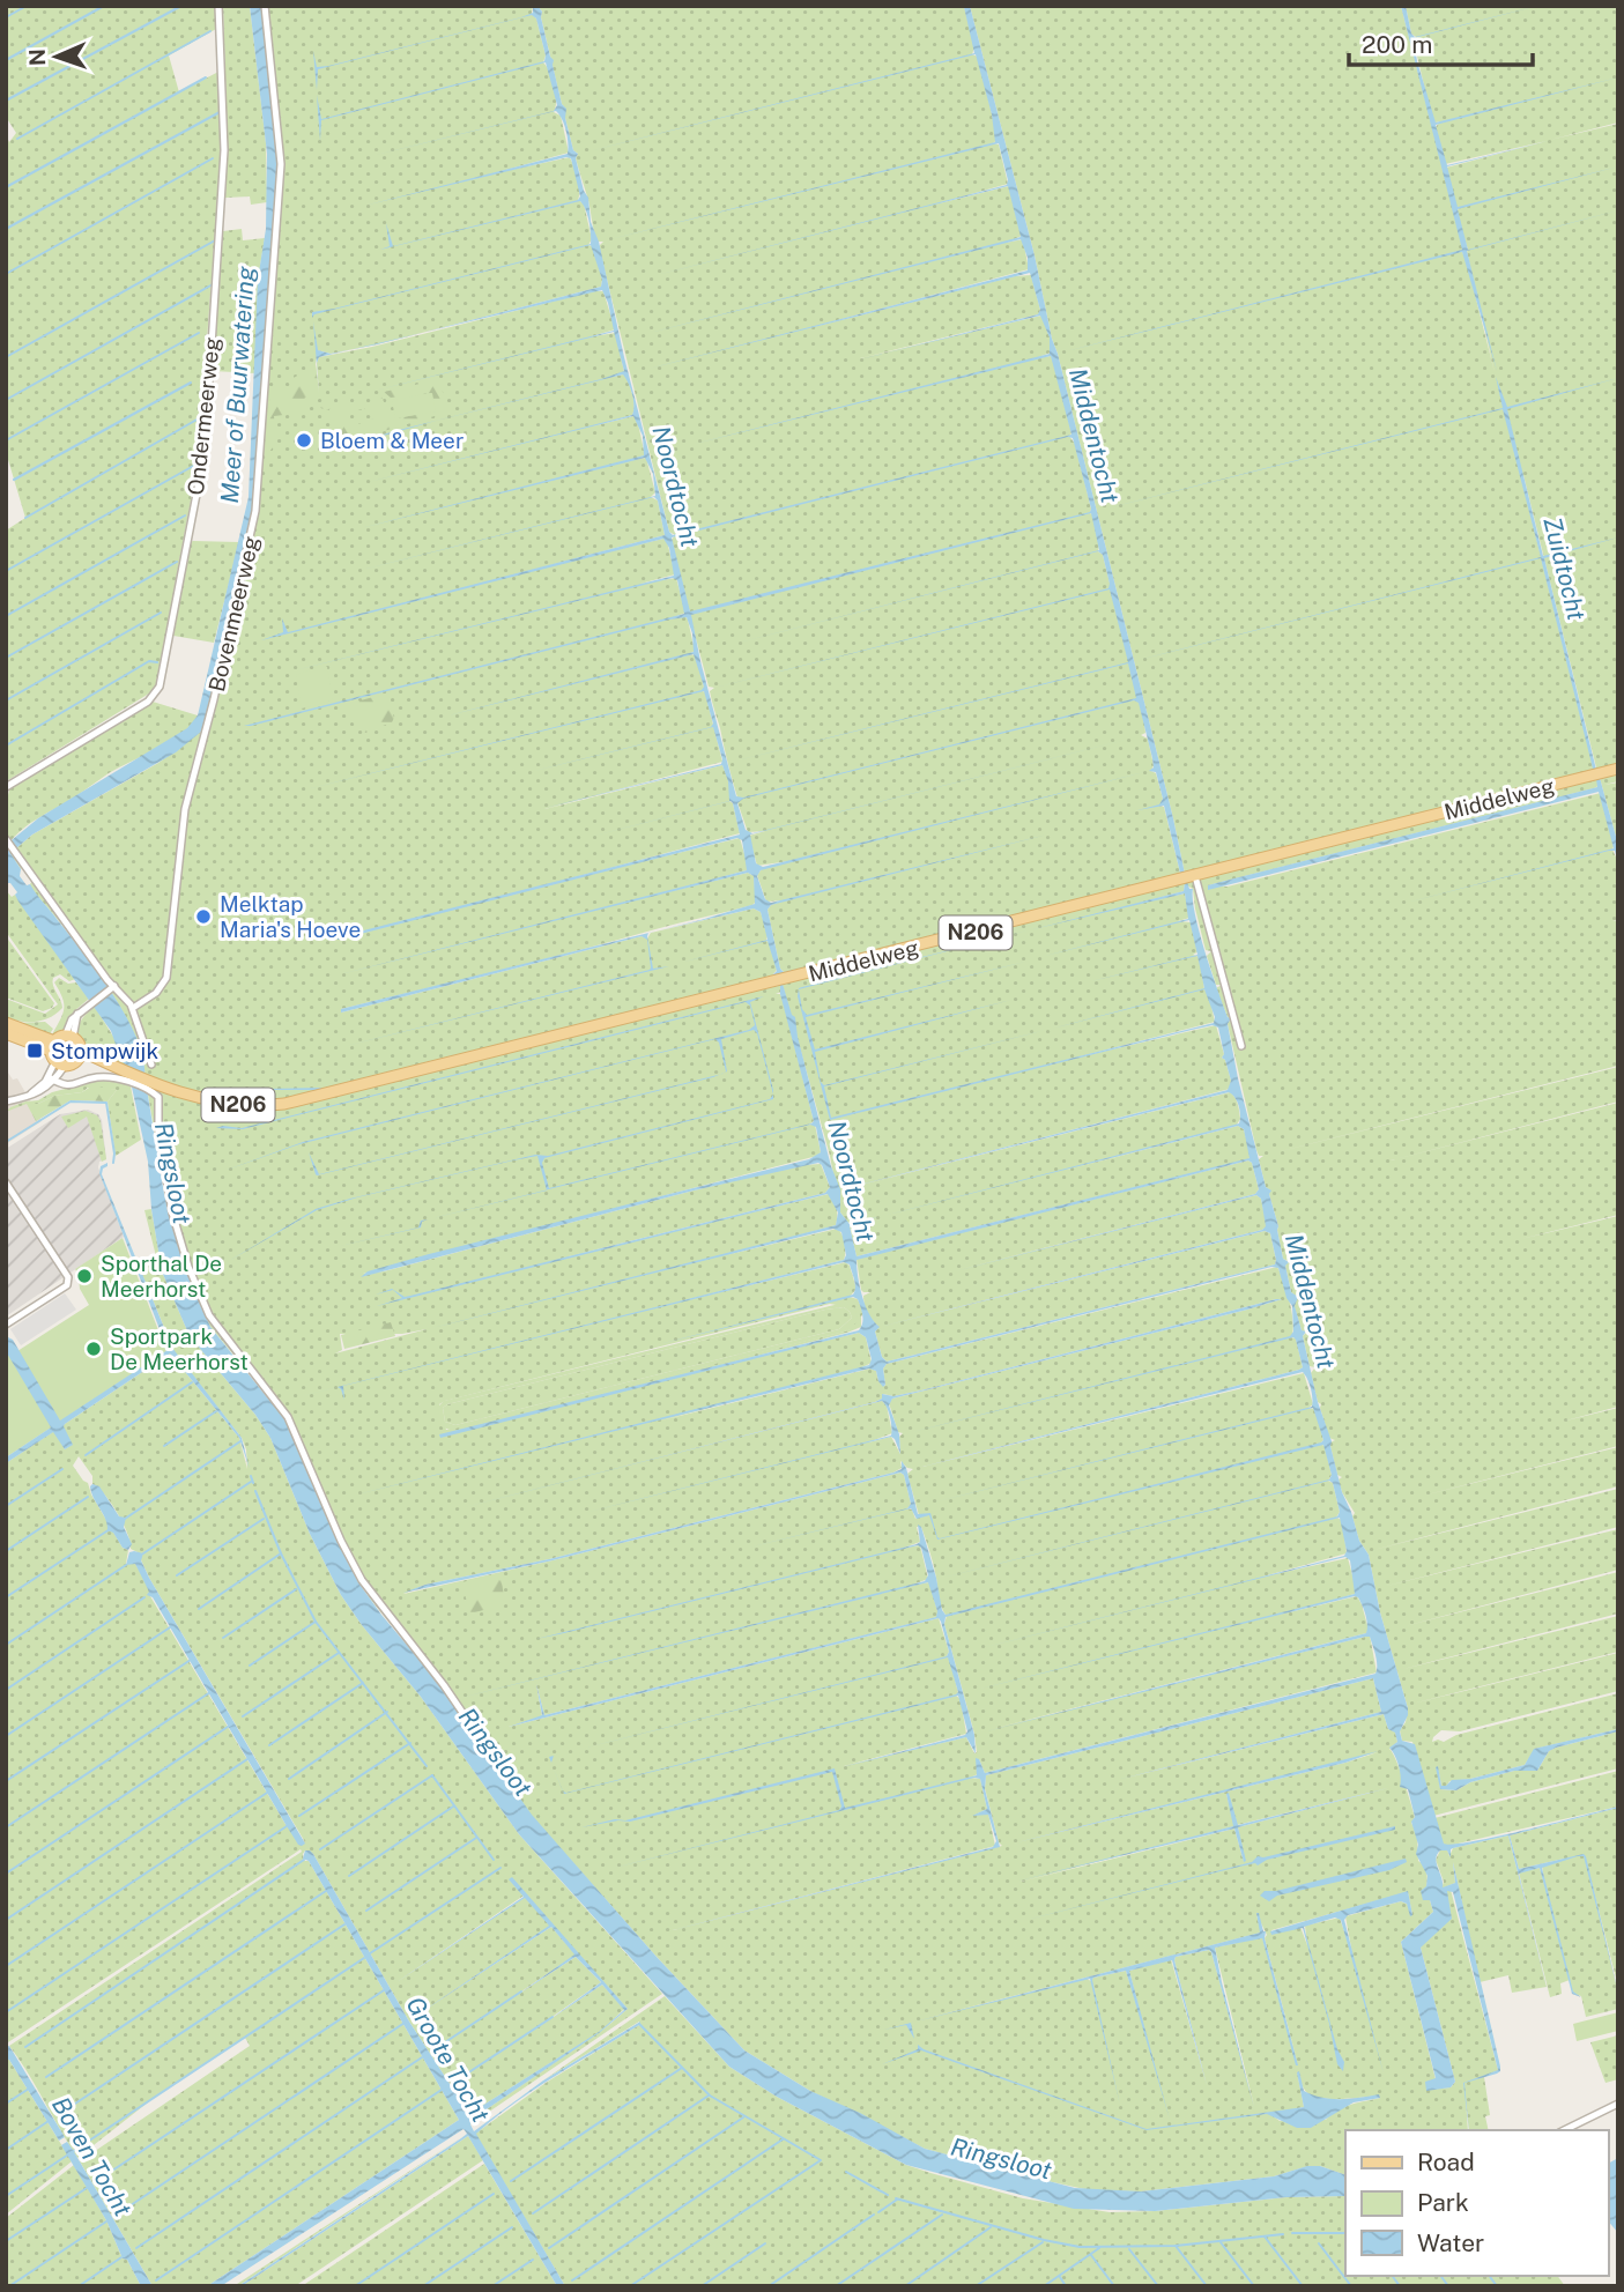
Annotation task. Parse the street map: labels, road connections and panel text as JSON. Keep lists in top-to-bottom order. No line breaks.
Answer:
{"streets":{"main road":["Middelweg","N206"],"street":["Ondermeerweg","Bovenmeerweg"]},"crossings":[["Middelweg","N206"]],"water":["Meer of Buurwatering","Middentocht","Noordtocht","Zuidtocht","Ringsloot","Groote Tocht","Boven Tocht"],"places":{"other":["Bloem & Meer","Melktap Maria's Hoeve","Sporthal De Meerhorst","Sportpark De Meerhorst"],"transit":["Stompwijk"]},"legend":["Road","Park","Water"],"scale_bar":"200 m","north":"left"}
